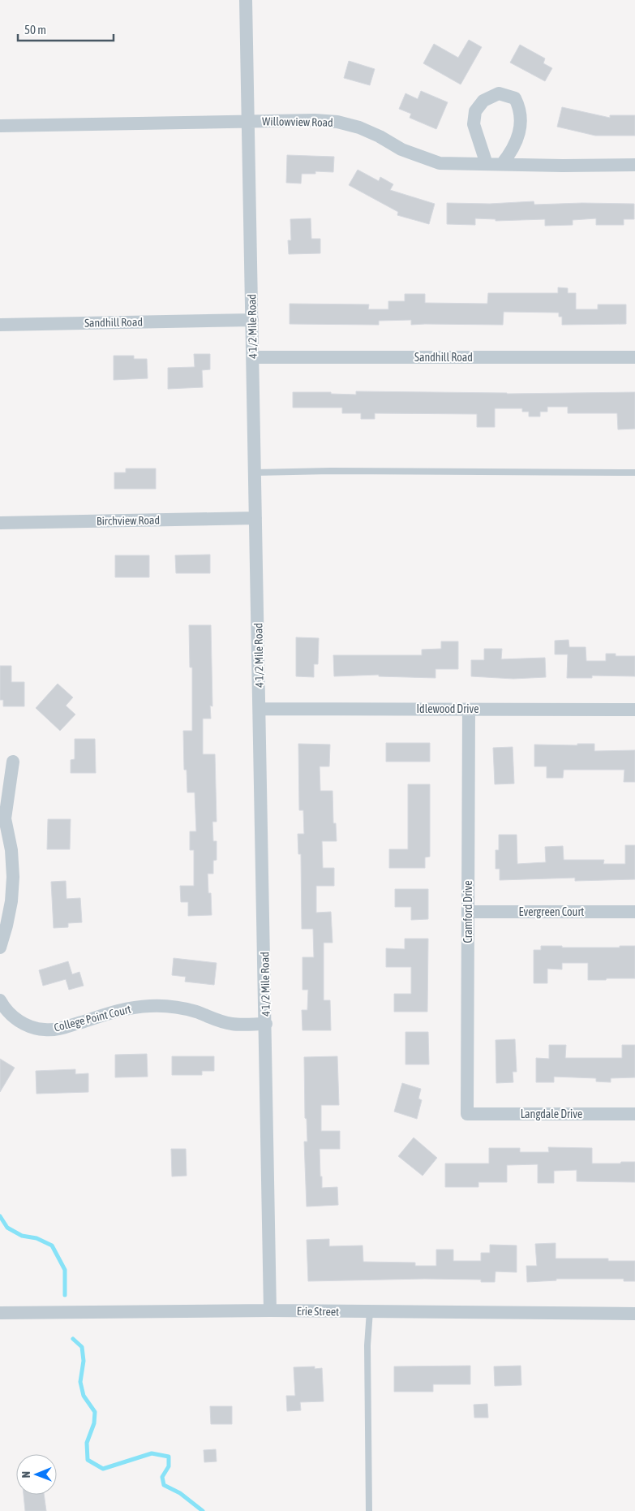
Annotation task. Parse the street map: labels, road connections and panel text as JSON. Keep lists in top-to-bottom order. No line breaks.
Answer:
{"streets":{"street":["Willowview Road","Sandhill Road","4 1/2 Mile Road","Birchview Road","Idlewood Drive","Cramford Drive","Evergreen Court","College Point Court","Langdale Drive","Erie Street"]},"crossings":[["Willowview Road","4 1/2 Mile Road"],["Sandhill Road","4 1/2 Mile Road"],["4 1/2 Mile Road","Birchview Road"],["4 1/2 Mile Road","Idlewood Drive"],["4 1/2 Mile Road","College Point Court"],["4 1/2 Mile Road","Erie Street"],["Idlewood Drive","Cramford Drive"],["Cramford Drive","Evergreen Court"],["Cramford Drive","Langdale Drive"]],"scale_bar":"50 m","north":"left"}
